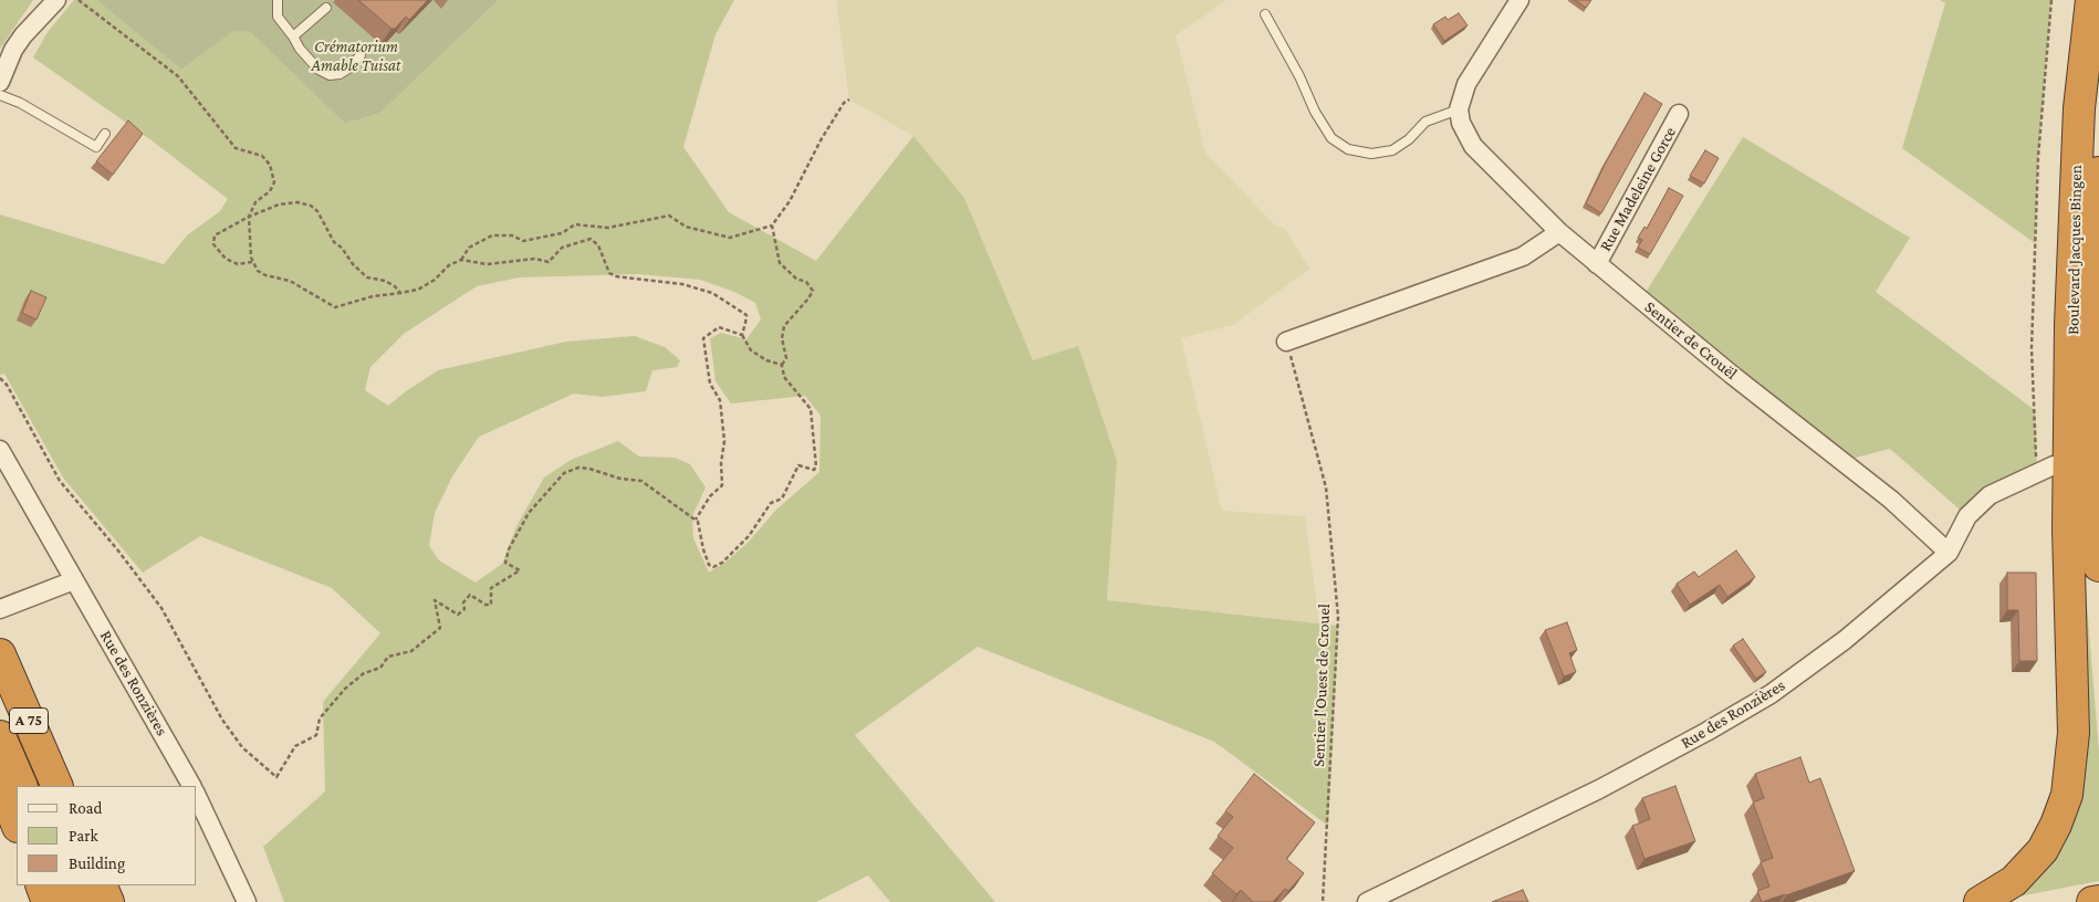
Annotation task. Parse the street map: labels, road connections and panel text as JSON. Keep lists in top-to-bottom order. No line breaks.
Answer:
{"streets":{"highway":["Boulevard Jacques Bingen","A 75"],"street":["Rue Madeleine Gorce","Sentier de Crouël","Rue des Ronzières"],"path":["Sentier l'Ouest de Crouel"]},"crossings":[["Rue Madeleine Gorce","Sentier de Crouël"],["Sentier de Crouël","Rue des Ronzières"]],"parks":["Crématorium Amable Tuisat"],"legend":["Road","Park","Building"]}
